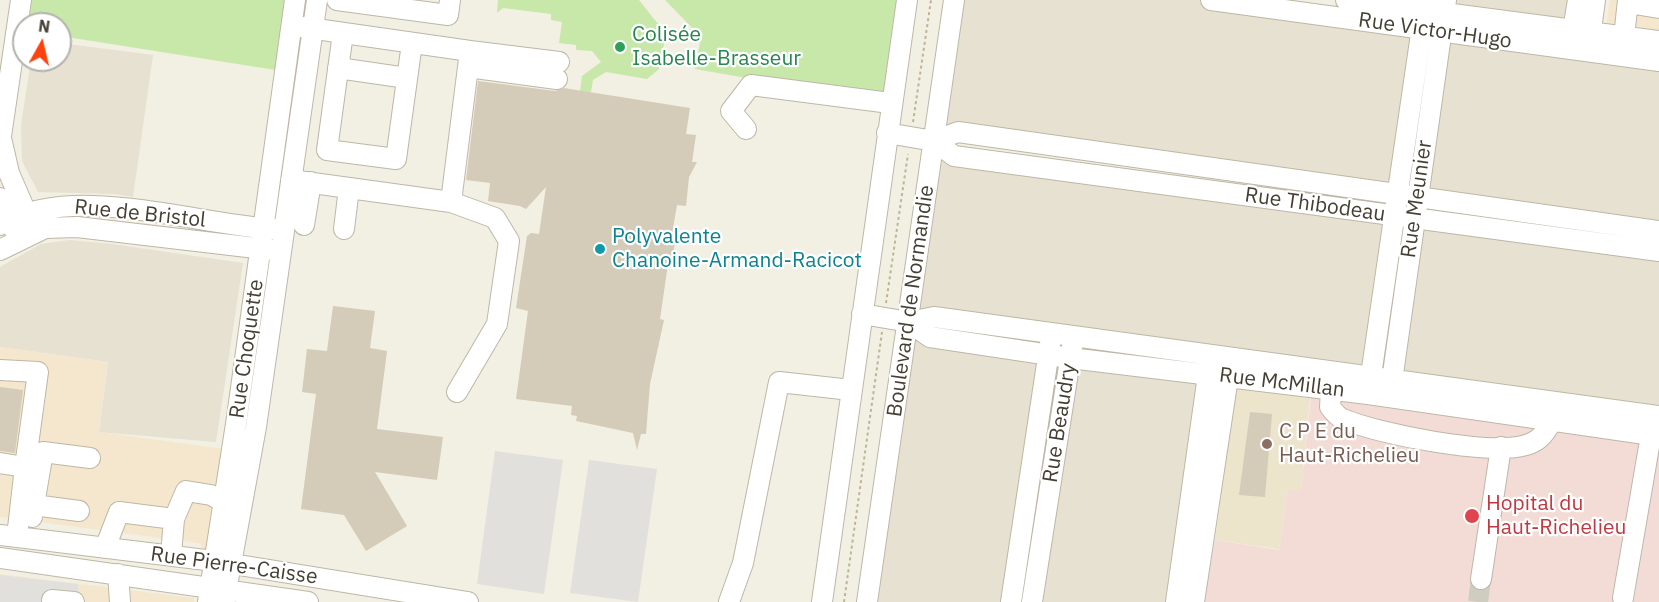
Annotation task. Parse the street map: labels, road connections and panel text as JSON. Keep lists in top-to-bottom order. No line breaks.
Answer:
{"streets":{"street":["Rue Victor-Hugo","Rue Meunier","Rue Thibodeau","Rue de Bristol","Boulevard de Normandie","Rue Choquette","Rue McMillan","Rue Beaudry","Rue Pierre-Caisse"]},"crossings":[["Rue Victor-Hugo","Rue Meunier"],["Rue Meunier","Rue Thibodeau"],["Rue Meunier","Rue McMillan"],["Rue Thibodeau","Boulevard de Normandie"],["Rue de Bristol","Rue Choquette"],["Boulevard de Normandie","Rue McMillan"],["Rue Choquette","Rue Pierre-Caisse"],["Rue McMillan","Rue Beaudry"]],"places":["Colisée Isabelle-Brasseur","Polyvalente Chanoine-Armand-Racicot","C P E du Haut-Richelieu","Hopital du Haut-Richelieu"],"north":"top"}
